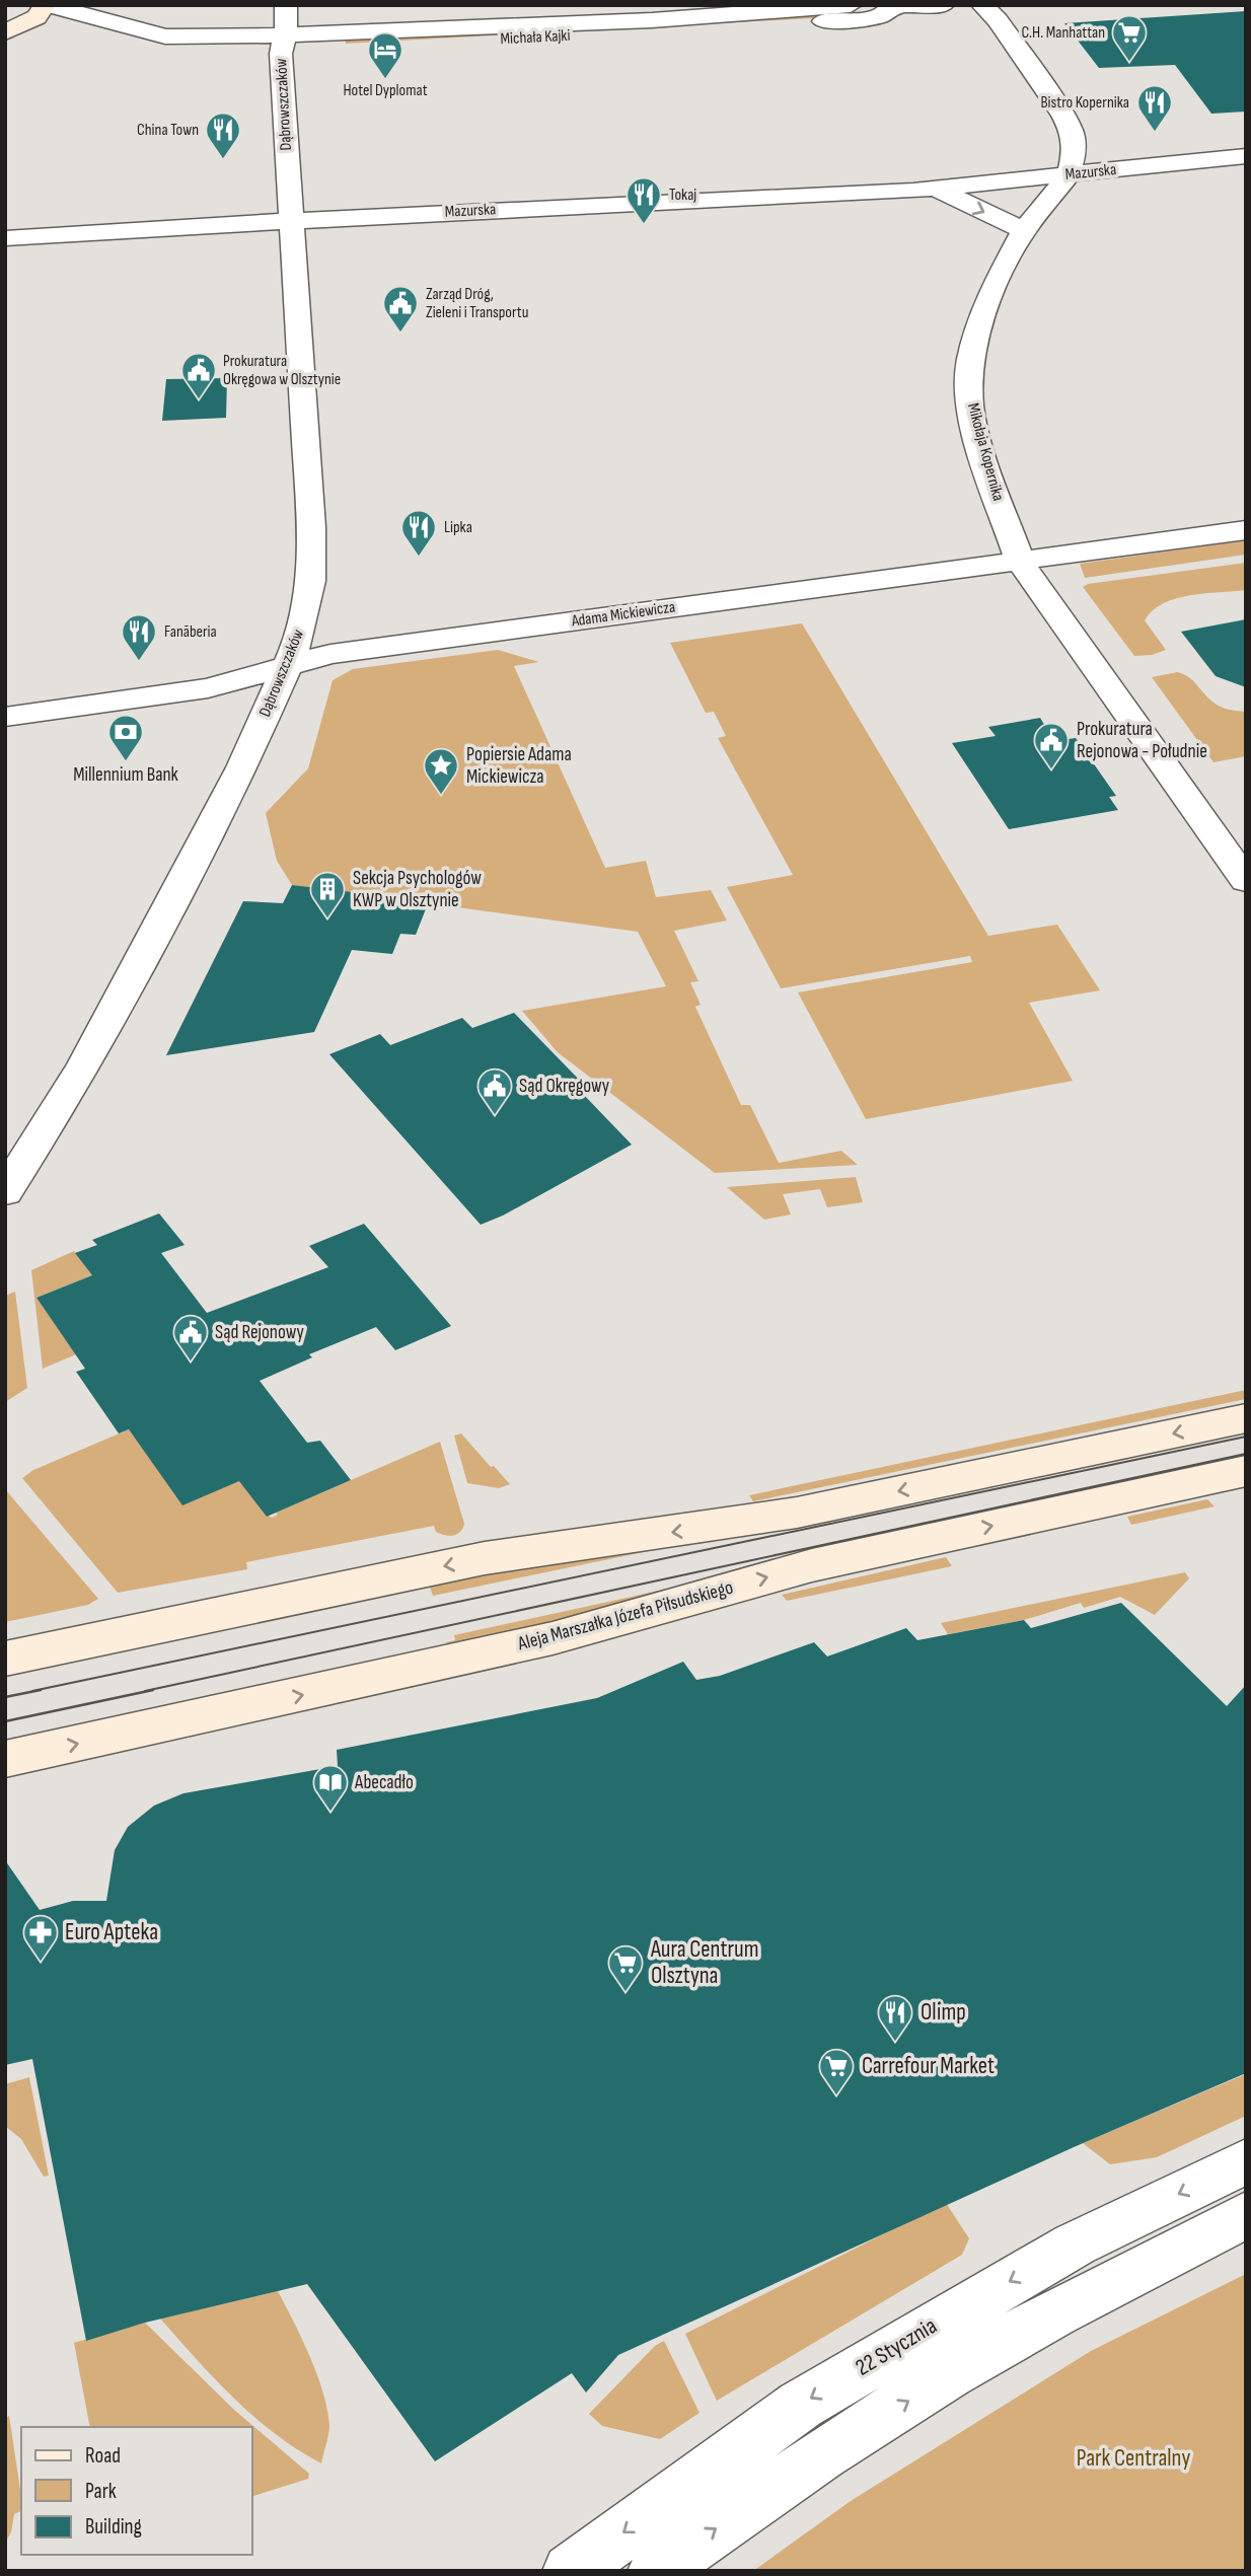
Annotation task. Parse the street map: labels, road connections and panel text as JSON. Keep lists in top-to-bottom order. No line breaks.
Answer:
{"streets":{"street":["Michała Kajki","Dąbrowszczaków","Mazurska","Mikołaja Kopernika","Adama Mickiewicza","Aleja Marszałka Józefa Piłsudskiego","22 Stycznia"]},"crossings":[["Michała Kajki","Dąbrowszczaków"],["Dąbrowszczaków","Mazurska"],["Dąbrowszczaków","Adama Mickiewicza"],["Mazurska","Mikołaja Kopernika"],["Mikołaja Kopernika","Adama Mickiewicza"]],"parks":["Park Centralny"],"places":{"supermarket":["C.H. Manhattan","Aura Centrum Olsztyna","Carrefour Market"],"hotel":["Hotel Dyplomat"],"restaurant":["Bistro Kopernika","China Town","Tokaj","Lipka","Fanãberia","Olimp"],"public building":["Zarząd Dróg, Zieleni i Transportu","Prokuratura Okręgowa w Olsztynie","Prokuratura Rejonowa - Południe","Sąd Okręgowy","Sąd Rejonowy"],"bank":["Millennium Bank"],"place":["Popiersie Adama Mickiewicza"],"building":["Sekcja Psychologów KWP w Olsztynie"],"library":["Abecadło"],"pharmacy":["Euro Apteka"]},"legend":["Road","Park","Building"]}
